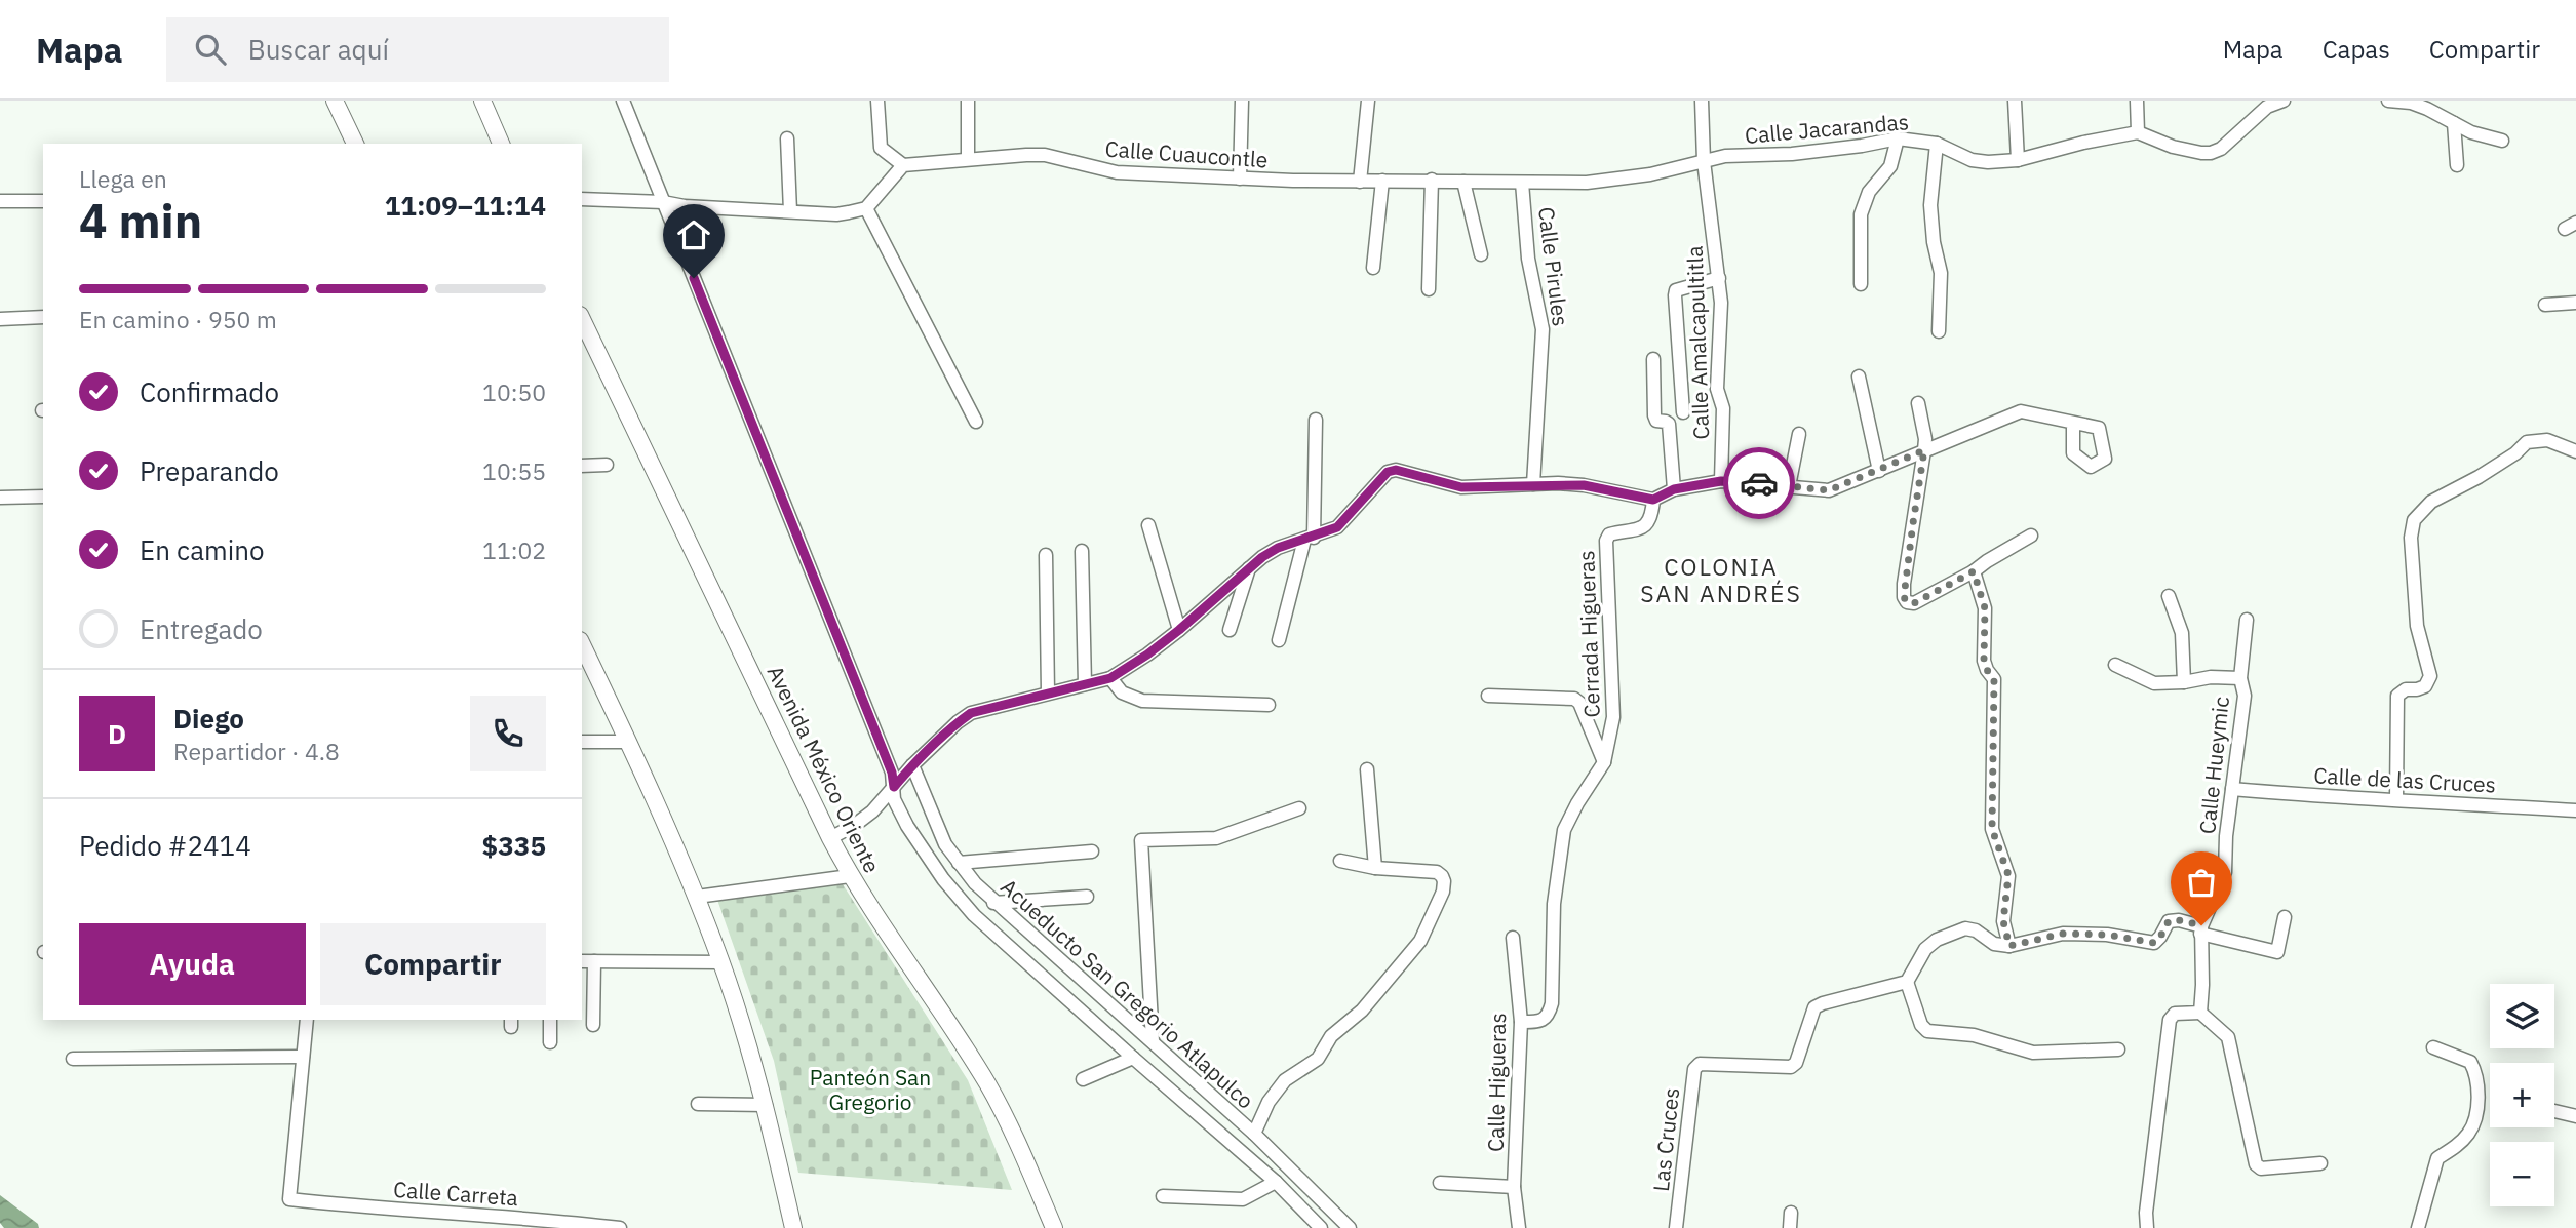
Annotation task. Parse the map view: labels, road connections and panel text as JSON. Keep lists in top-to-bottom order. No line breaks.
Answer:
{"streets":{"main road":["Avenida México Oriente"],"street":["Calle Jacarandas","Calle Cuaucontle","Calle Pirules","Calle Amalcapultitla","Cerrada Higueras","Calle Hueymic","Calle de las Cruces","Acueducto San Gregorio Atlapulco","Calle Higueras","Las Cruces","Calle Carreta"]},"crossings":[["Calle Jacarandas","Calle Cuaucontle"],["Calle Jacarandas","Calle Amalcapultitla"],["Calle Cuaucontle","Calle Pirules"],["Cerrada Higueras","Calle Higueras"],["Calle Hueymic","Calle de las Cruces"]],"districts":["COLONIA SAN ANDRÉS"],"parks":["Panteón San Gregorio"],"page":{"header":"Mapa","search":"Buscar aquí","nav":["Mapa","Capas","Compartir"],"heading":["4 min","Llega en","11:09–11:14"],"panel":["Diego","Repartidor · 4.8","Pedido #2414","$335"],"bar":"En camino · 950 m","list":[["Confirmado","10:50"],["Preparando","10:55"],["En camino","11:02"],"Entregado"],"round":"D","buttons":["Ayuda","Compartir"],"map_buttons":["+","−"]}}
